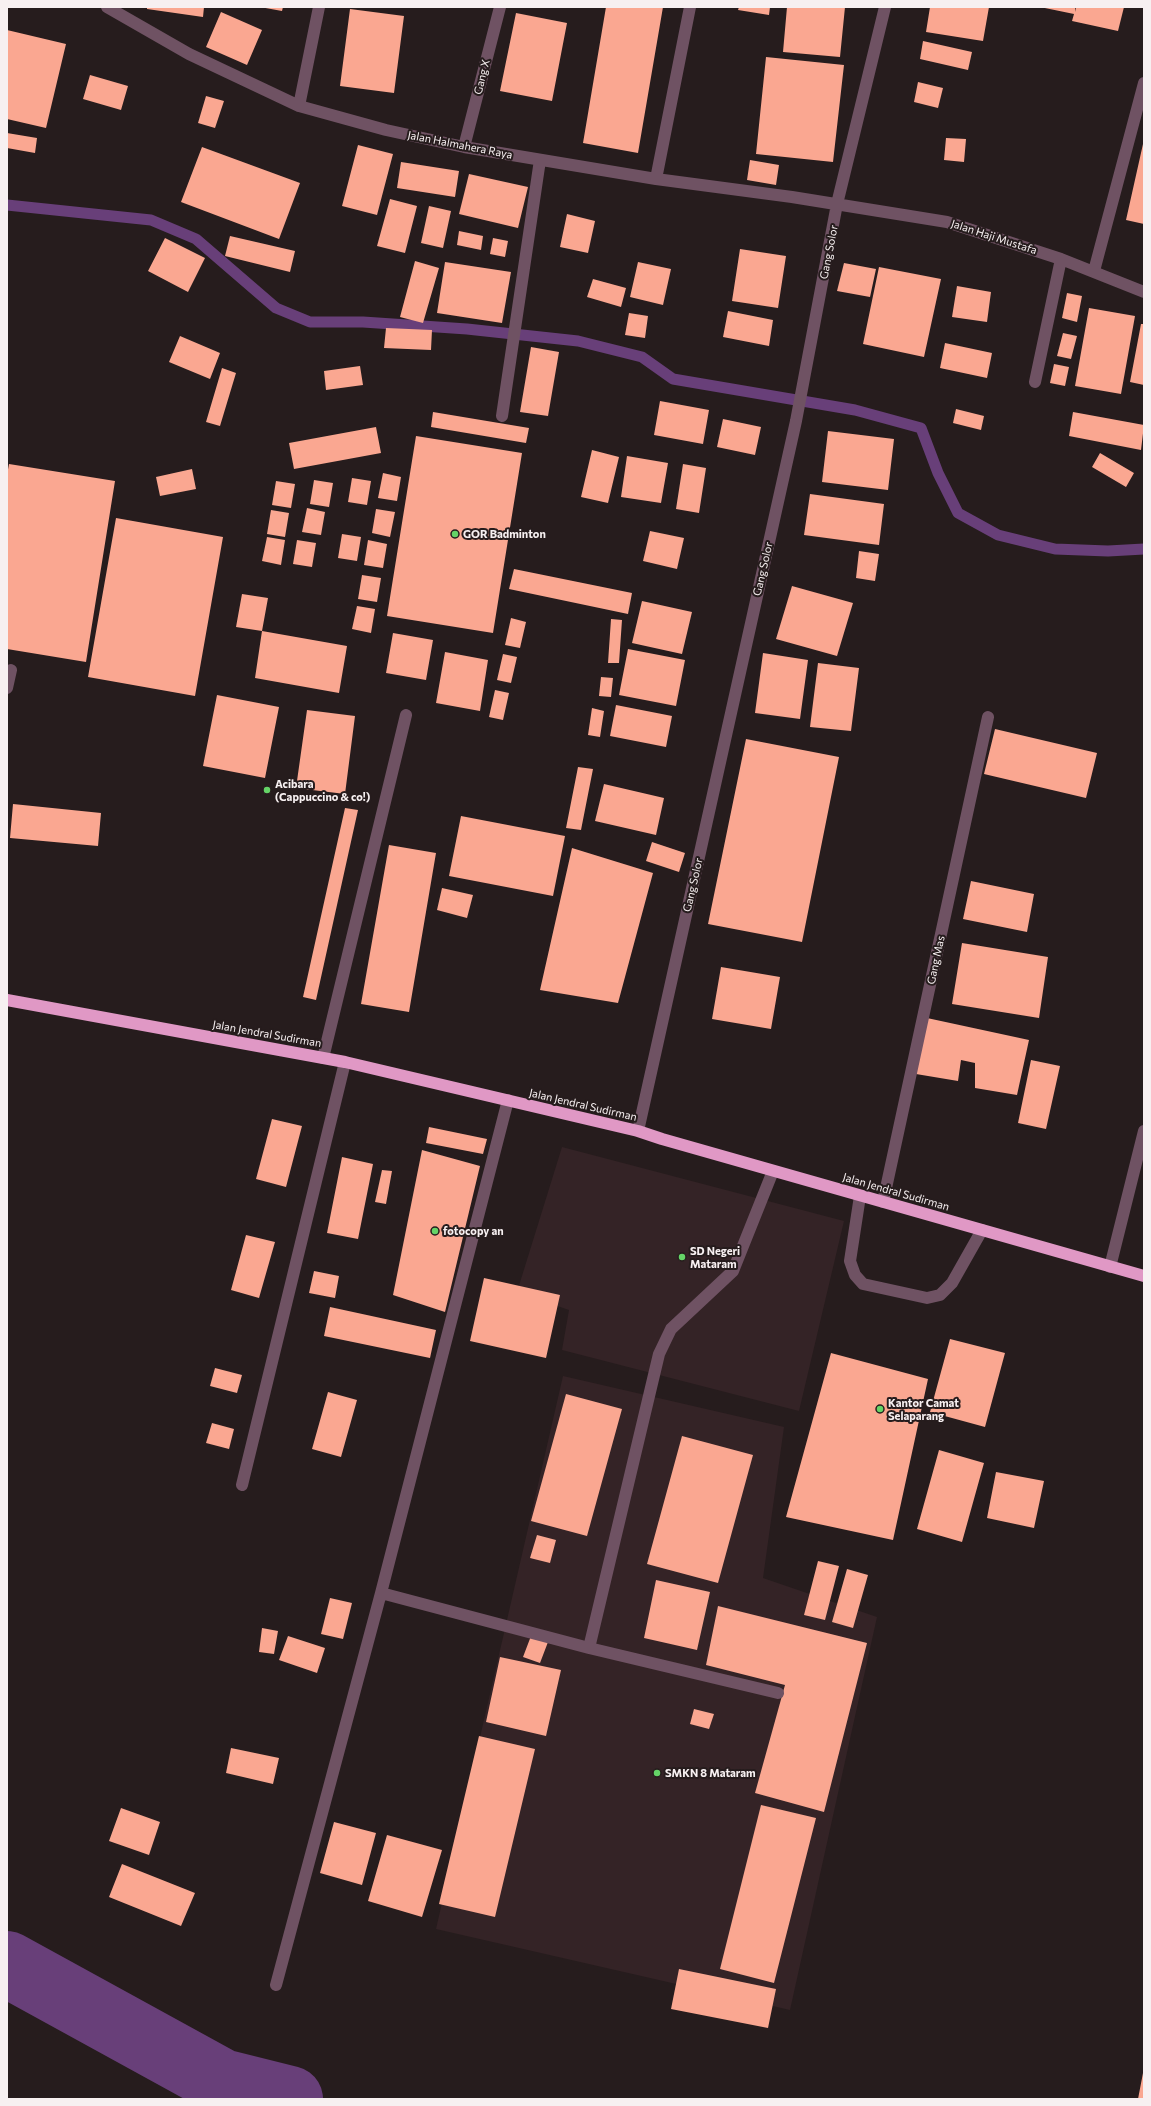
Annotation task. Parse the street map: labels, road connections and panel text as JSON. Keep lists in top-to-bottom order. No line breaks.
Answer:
{"streets":{"highway":["Jalan Jendral Sudirman"],"street":["Gang X","Jalan Halmahera Raya","Jalan Haji Mustafa","Gang Solor","Gang Mas"]},"crossings":[["Gang X","Jalan Halmahera Raya"],["Jalan Halmahera Raya","Jalan Haji Mustafa"],["Jalan Halmahera Raya","Gang Solor"],["Jalan Haji Mustafa","Gang Solor"],["Gang Solor","Jalan Jendral Sudirman"],["Gang Mas","Jalan Jendral Sudirman"]],"places":["GOR Badminton","Acibara (Cappuccino & co!)","fotocopy an","SD Negeri Mataram","Kantor Camat Selaparang","SMKN 8 Mataram"]}
